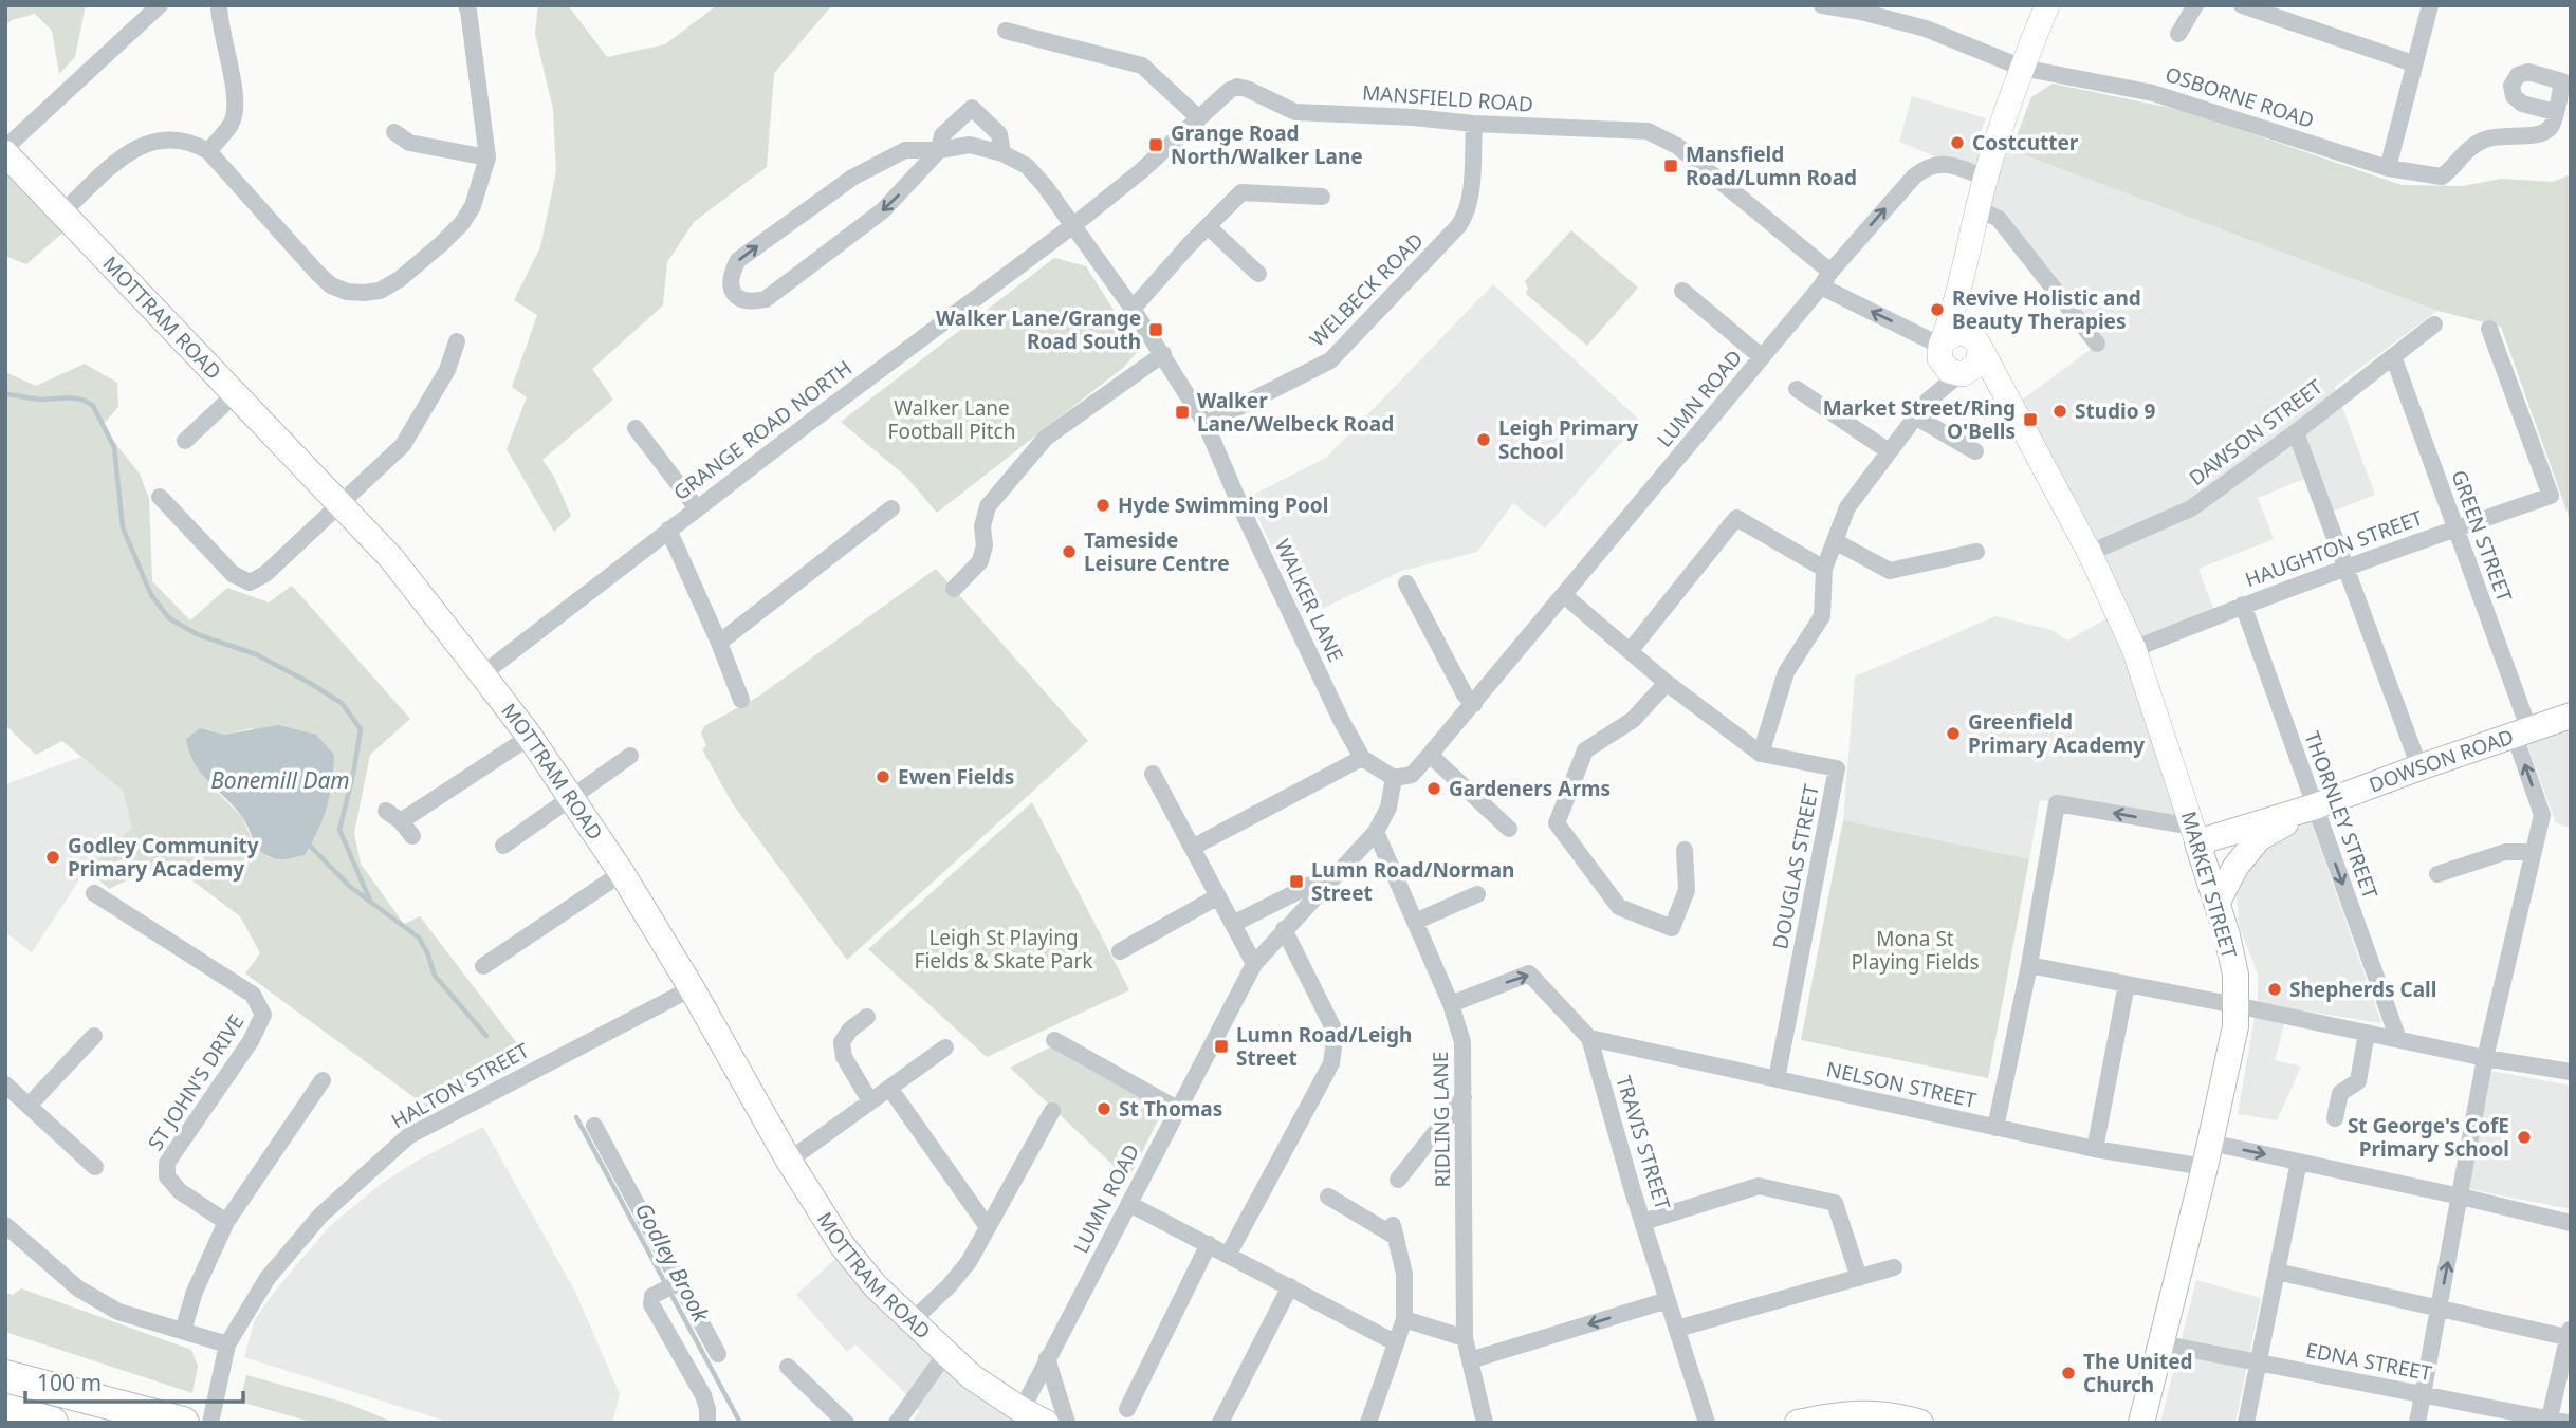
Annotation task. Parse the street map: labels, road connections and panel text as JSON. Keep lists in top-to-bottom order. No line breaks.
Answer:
{"streets":{"main road":["MOTTRAM ROAD","DOWSON ROAD","MARKET STREET"],"street":["OSBORNE ROAD","MANSFIELD ROAD","WELBECK ROAD","LUMN ROAD","GRANGE ROAD NORTH","DAWSON STREET","GREEN STREET","HAUGHTON STREET","WALKER LANE","THORNLEY STREET","DOUGLAS STREET","ST JOHN'S DRIVE","NELSON STREET","HALTON STREET","RIDLING LANE","TRAVIS STREET","EDNA STREET"]},"crossings":[["MANSFIELD ROAD","WELBECK ROAD"],["MANSFIELD ROAD","LUMN ROAD"],["MANSFIELD ROAD","GRANGE ROAD NORTH"],["MANSFIELD ROAD","WALKER LANE"],["MANSFIELD ROAD","MARKET STREET"],["WELBECK ROAD","WALKER LANE"],["MOTTRAM ROAD","LUMN ROAD"],["MOTTRAM ROAD","GRANGE ROAD NORTH"],["MOTTRAM ROAD","HALTON STREET"],["LUMN ROAD","WALKER LANE"],["LUMN ROAD","DOUGLAS STREET"],["LUMN ROAD","RIDLING LANE"],["GRANGE ROAD NORTH","WALKER LANE"],["DAWSON STREET","GREEN STREET"],["DAWSON STREET","MARKET STREET"],["GREEN STREET","HAUGHTON STREET"],["GREEN STREET","DOWSON ROAD"],["HAUGHTON STREET","THORNLEY STREET"],["HAUGHTON STREET","MARKET STREET"],["DOWSON ROAD","THORNLEY STREET"],["DOWSON ROAD","MARKET STREET"],["DOUGLAS STREET","NELSON STREET"],["MARKET STREET","NELSON STREET"],["MARKET STREET","EDNA STREET"],["NELSON STREET","TRAVIS STREET"],["RIDLING LANE","TRAVIS STREET"]],"one_way":["THORNLEY STREET"],"water":["Bonemill Dam","Godley Brook"],"parks":["Walker Lane Football Pitch","Leigh St Playing Fields & Skate Park","Mona St Playing Fields"],"places":{"other":["Costcutter","Revive Holistic and Beauty Therapies","Studio 9","Leigh Primary School","Hyde Swimming Pool","Tameside Leisure Centre","Greenfield Primary Academy","Ewen Fields","Gardeners Arms","Godley Community Primary Academy","Shepherds Call","St Thomas","St George's CofE Primary School","The United Church"],"transit":["Grange Road North/Walker Lane","Mansfield Road/Lumn Road","Walker Lane/Grange Road South","Walker Lane/Welbeck Road","Market Street/Ring O'Bells","Lumn Road/Norman Street","Lumn Road/Leigh Street"]},"scale_bar":"100 m"}
